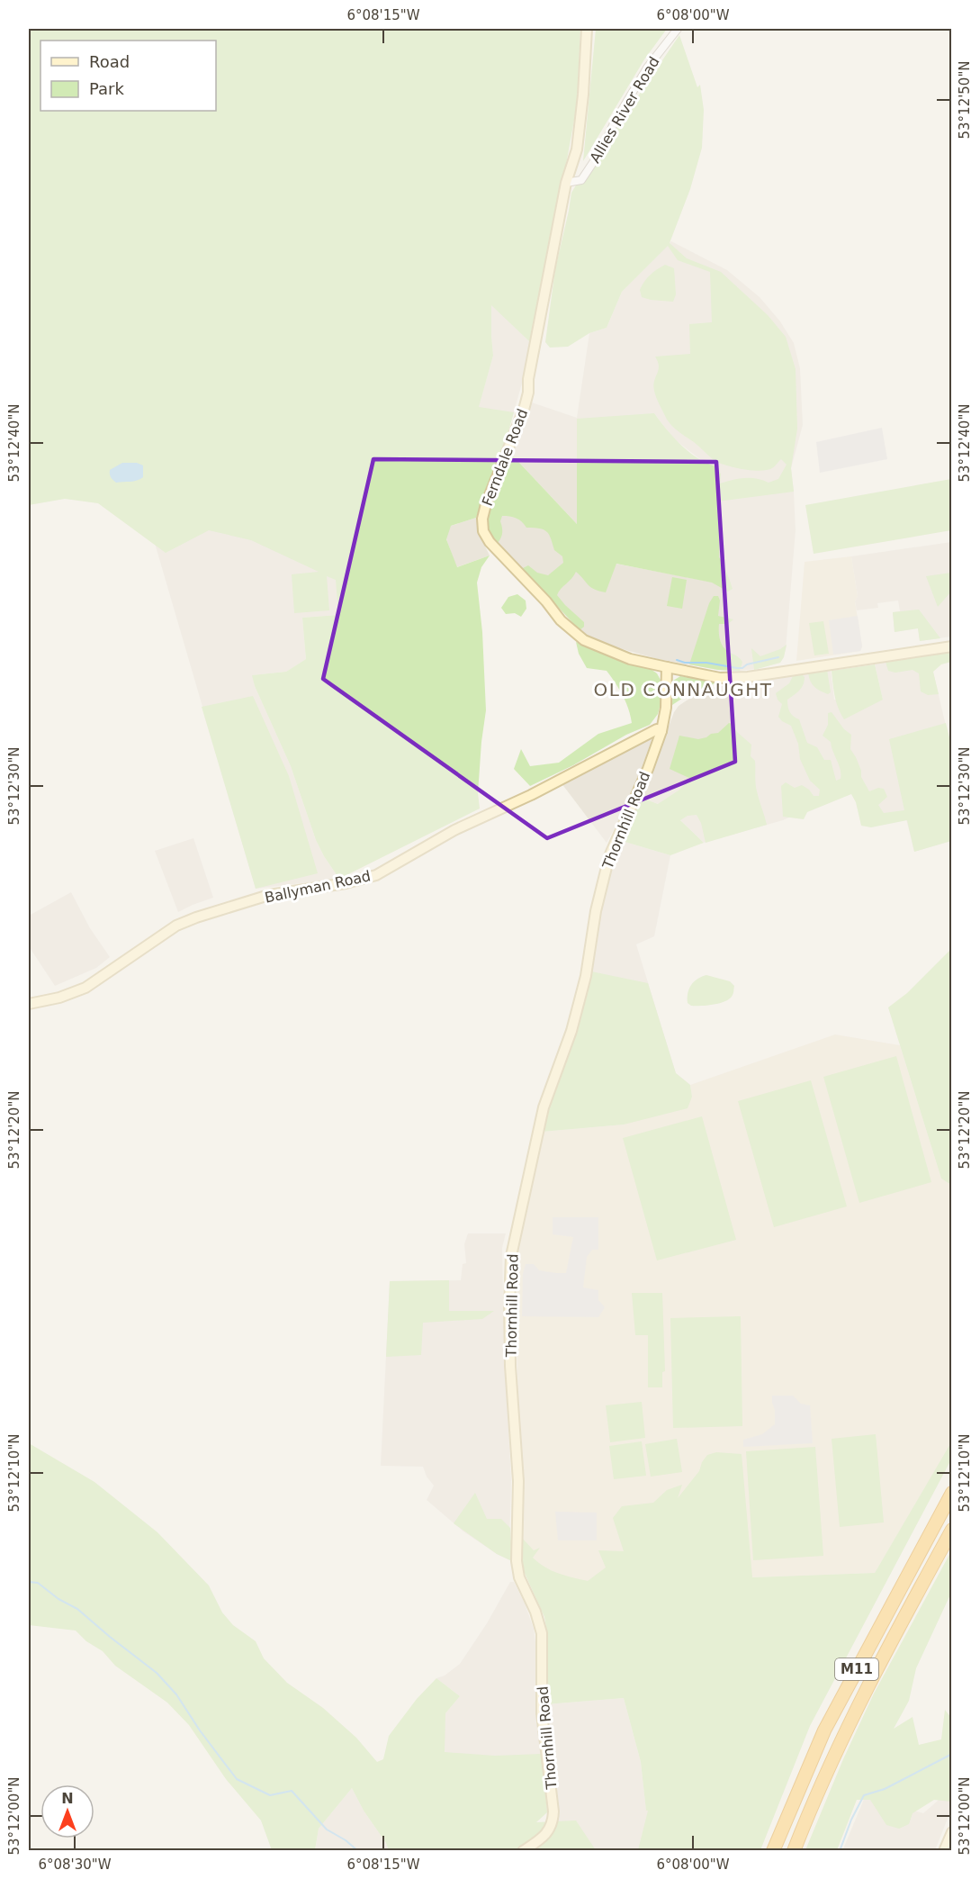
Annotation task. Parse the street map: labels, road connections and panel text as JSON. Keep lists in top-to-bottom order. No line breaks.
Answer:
{"streets":{"highway":["M11"],"street":["Allies River Road","Ferndale Road","Thornhill Road","Ballyman Road"]},"crossings":[["Allies River Road","Ferndale Road"],["Ferndale Road","Thornhill Road"],["Thornhill Road","Ballyman Road"]],"districts":["OLD CONNAUGHT"],"legend":["Road","Park"],"north":"top","coordinates":["6°08'15\"W","6°08'00\"W","53°12'50\"N","53°12'40\"N","53°12'30\"N","53°12'20\"N","53°12'10\"N","53°12'00\"N","6°08'30\"W"]}
